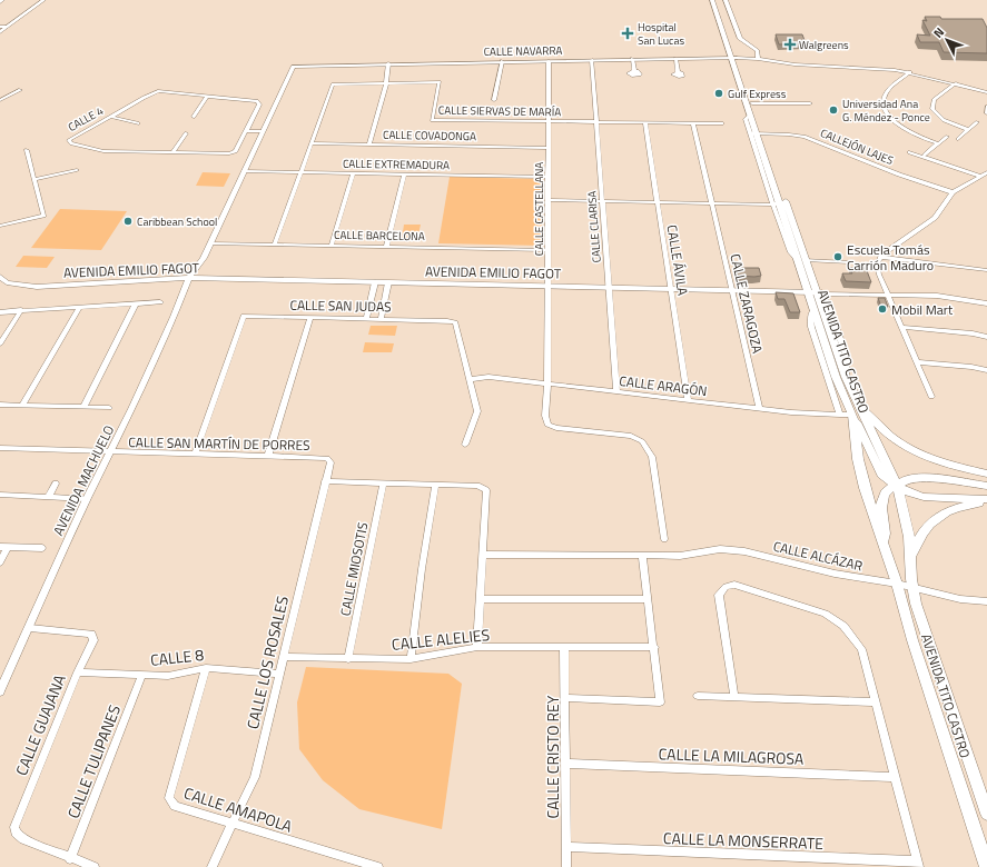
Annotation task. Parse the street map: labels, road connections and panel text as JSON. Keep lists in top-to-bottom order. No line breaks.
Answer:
{"streets":{"main road":["AVENIDA TITO CASTRO"],"street":["CALLE NAVARRA","CALLE SIERVAS DE MARÍA","CALLE 4","CALLE COVADONGA","CALLEJÓN LAJES","CALLE EXTREMADURA","CALLE CASTELLANA","CALLE CLARISA","CALLE BARCELONA","CALLE ÁVILA","AVENIDA EMILIO FAGOT","CALLE ZARAGOZA","CALLE SAN JUDAS","CALLE ARAGÓN","CALLE SAN MARTÍN DE PORRES","AVENIDA MACHUELO","CALLE ALCÁZAR","CALLE MIOSOTIS","CALLE ALELIES","CALLE 8","CALLE LOS ROSALES","CALLE GUAJANA","CALLE LA MILAGROSA","CALLE CRISTO REY","CALLE TULIPANES","CALLE AMAPOLA","CALLE LA MONSERRATE"]},"crossings":[["CALLE NAVARRA","CALLE EXTREMADURA"],["CALLE NAVARRA","CALLE CASTELLANA"],["CALLE NAVARRA","CALLE CLARISA"],["CALLE NAVARRA","CALLE BARCELONA"],["CALLE NAVARRA","AVENIDA EMILIO FAGOT"],["CALLE NAVARRA","AVENIDA TITO CASTRO"],["CALLE NAVARRA","AVENIDA MACHUELO"],["CALLE SIERVAS DE MARÍA","CALLE COVADONGA"],["CALLE SIERVAS DE MARÍA","CALLE EXTREMADURA"],["CALLE SIERVAS DE MARÍA","CALLE CASTELLANA"],["CALLE SIERVAS DE MARÍA","CALLE CLARISA"],["CALLE SIERVAS DE MARÍA","CALLE BARCELONA"],["CALLE SIERVAS DE MARÍA","CALLE ÁVILA"],["CALLE SIERVAS DE MARÍA","CALLE ZARAGOZA"],["CALLE COVADONGA","CALLE CASTELLANA"],["CALLEJÓN LAJES","AVENIDA TITO CASTRO"],["CALLE EXTREMADURA","CALLE CASTELLANA"],["CALLE CASTELLANA","CALLE BARCELONA"],["CALLE CASTELLANA","AVENIDA EMILIO FAGOT"],["CALLE CASTELLANA","CALLE ARAGÓN"],["CALLE CLARISA","AVENIDA EMILIO FAGOT"],["CALLE CLARISA","CALLE ARAGÓN"],["CALLE ÁVILA","AVENIDA EMILIO FAGOT"],["CALLE ÁVILA","CALLE ARAGÓN"],["AVENIDA EMILIO FAGOT","CALLE ZARAGOZA"],["AVENIDA EMILIO FAGOT","AVENIDA TITO CASTRO"],["AVENIDA EMILIO FAGOT","AVENIDA MACHUELO"],["CALLE ZARAGOZA","CALLE ARAGÓN"],["CALLE SAN JUDAS","CALLE ARAGÓN"],["CALLE SAN JUDAS","CALLE SAN MARTÍN DE PORRES"],["AVENIDA TITO CASTRO","CALLE ARAGÓN"],["AVENIDA TITO CASTRO","CALLE ALCÁZAR"],["CALLE SAN MARTÍN DE PORRES","AVENIDA MACHUELO"],["CALLE SAN MARTÍN DE PORRES","CALLE LOS ROSALES"],["CALLE MIOSOTIS","CALLE ALELIES"],["CALLE ALELIES","CALLE LOS ROSALES"],["CALLE ALELIES","CALLE CRISTO REY"],["CALLE 8","CALLE LOS ROSALES"],["CALLE 8","CALLE GUAJANA"],["CALLE 8","CALLE TULIPANES"],["CALLE 8","CALLE AMAPOLA"],["CALLE LOS ROSALES","CALLE AMAPOLA"],["CALLE GUAJANA","CALLE TULIPANES"],["CALLE LA MILAGROSA","CALLE CRISTO REY"],["CALLE CRISTO REY","CALLE LA MONSERRATE"]],"places":{"health":["Hospital San Lucas","Walgreens"],"other":["Gulf Express","Universidad Ana G. Méndez - Ponce","Caribbean School","Escuela Tomás Carrión Maduro","Mobil Mart"]},"north":"top left"}
